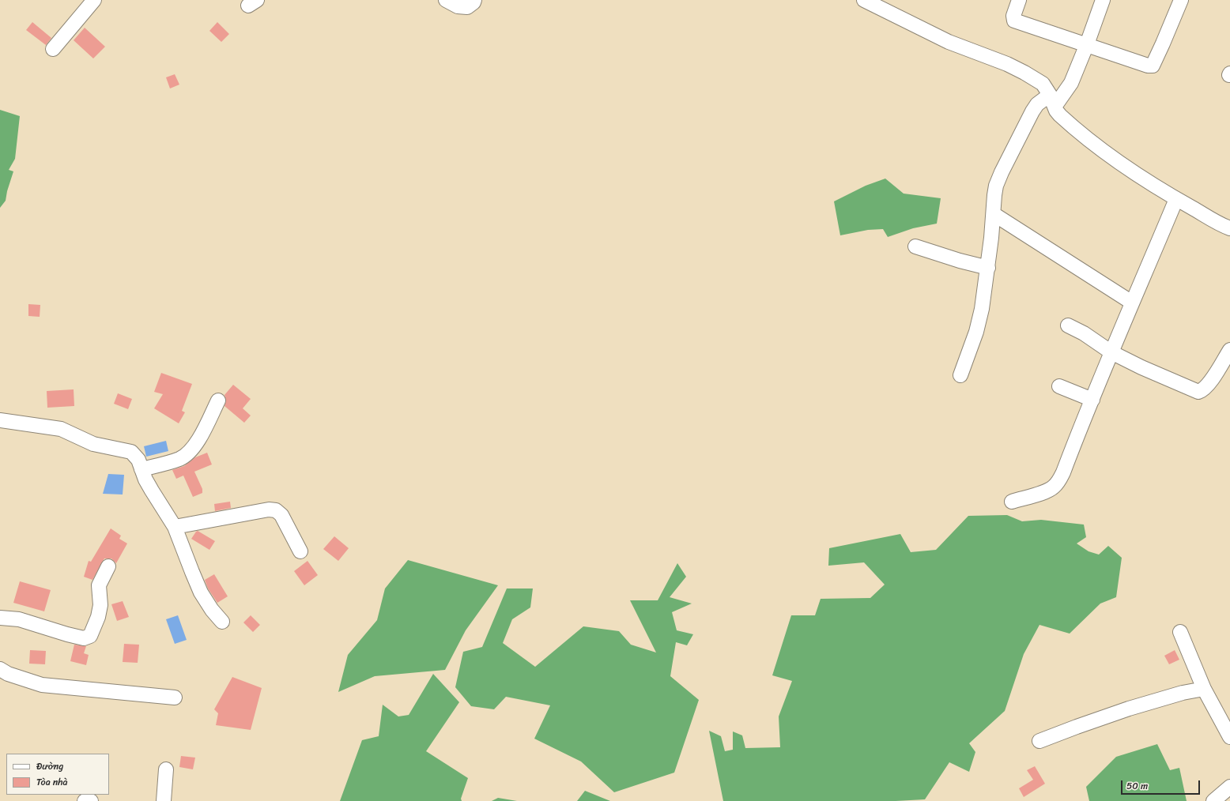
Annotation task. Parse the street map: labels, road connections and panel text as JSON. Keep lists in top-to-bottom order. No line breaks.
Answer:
{"legend":["Đường","Tòa nhà"],"scale_bar":"50 m"}
